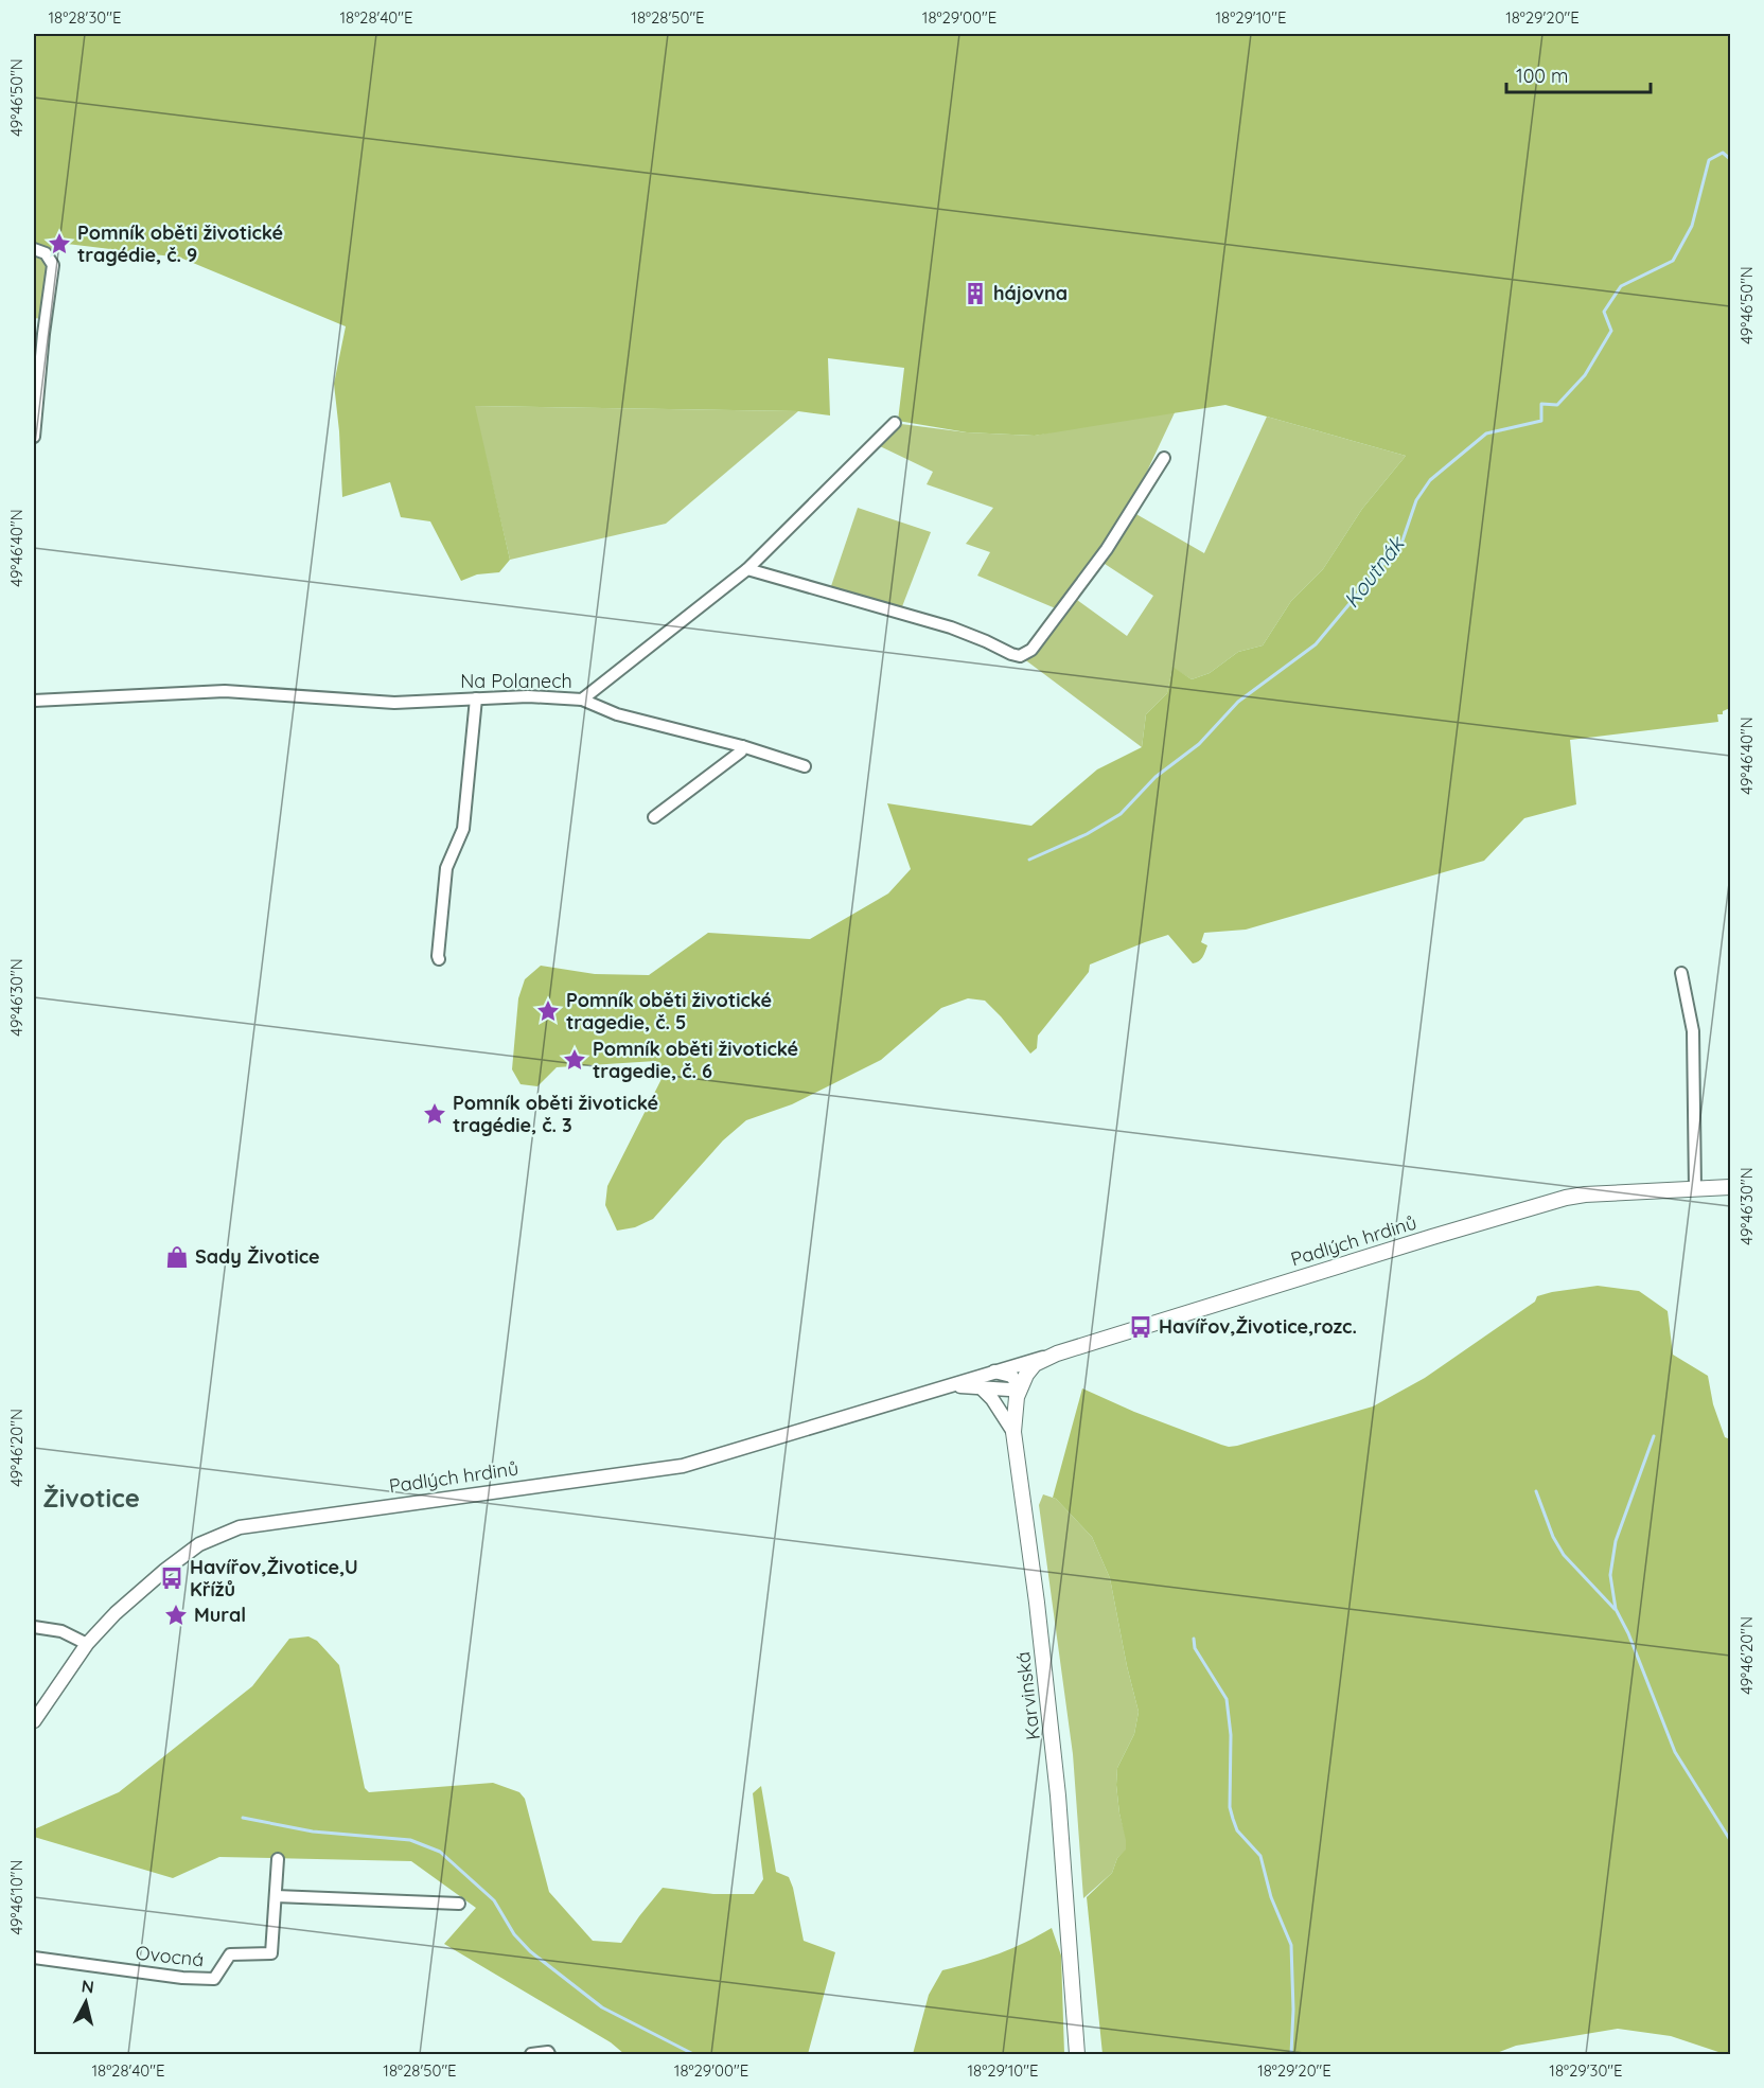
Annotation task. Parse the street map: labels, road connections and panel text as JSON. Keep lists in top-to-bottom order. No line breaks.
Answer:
{"streets":{"main road":["Padlých hrdinů","Karvinská"],"street":["Na Polanech","Ovocná"]},"crossings":[["Padlých hrdinů","Karvinská"]],"districts":["Životice"],"water":["Koutnák"],"places":{"place":["Pomník oběti životické tragédie, č. 9","Pomník oběti životické tragedie, č. 5","Pomník oběti životické tragedie, č. 6","Pomník oběti životické tragédie, č. 3","Mural"],"building":["hájovna"],"shop":["Sady Životice"],"bus stop":["Havířov,Životice,rozc.","Havířov,Životice,U Křížů"]},"scale_bar":"100 m","north":"top","coordinates":["18°28'30\"E","18°28'40\"E","18°28'50\"E","18°29'00\"E","18°29'10\"E","18°29'20\"E","49°46'50\"N","49°46'40\"N","49°46'30\"N","49°46'20\"N","49°46'10\"N","18°29'30\"E"]}
